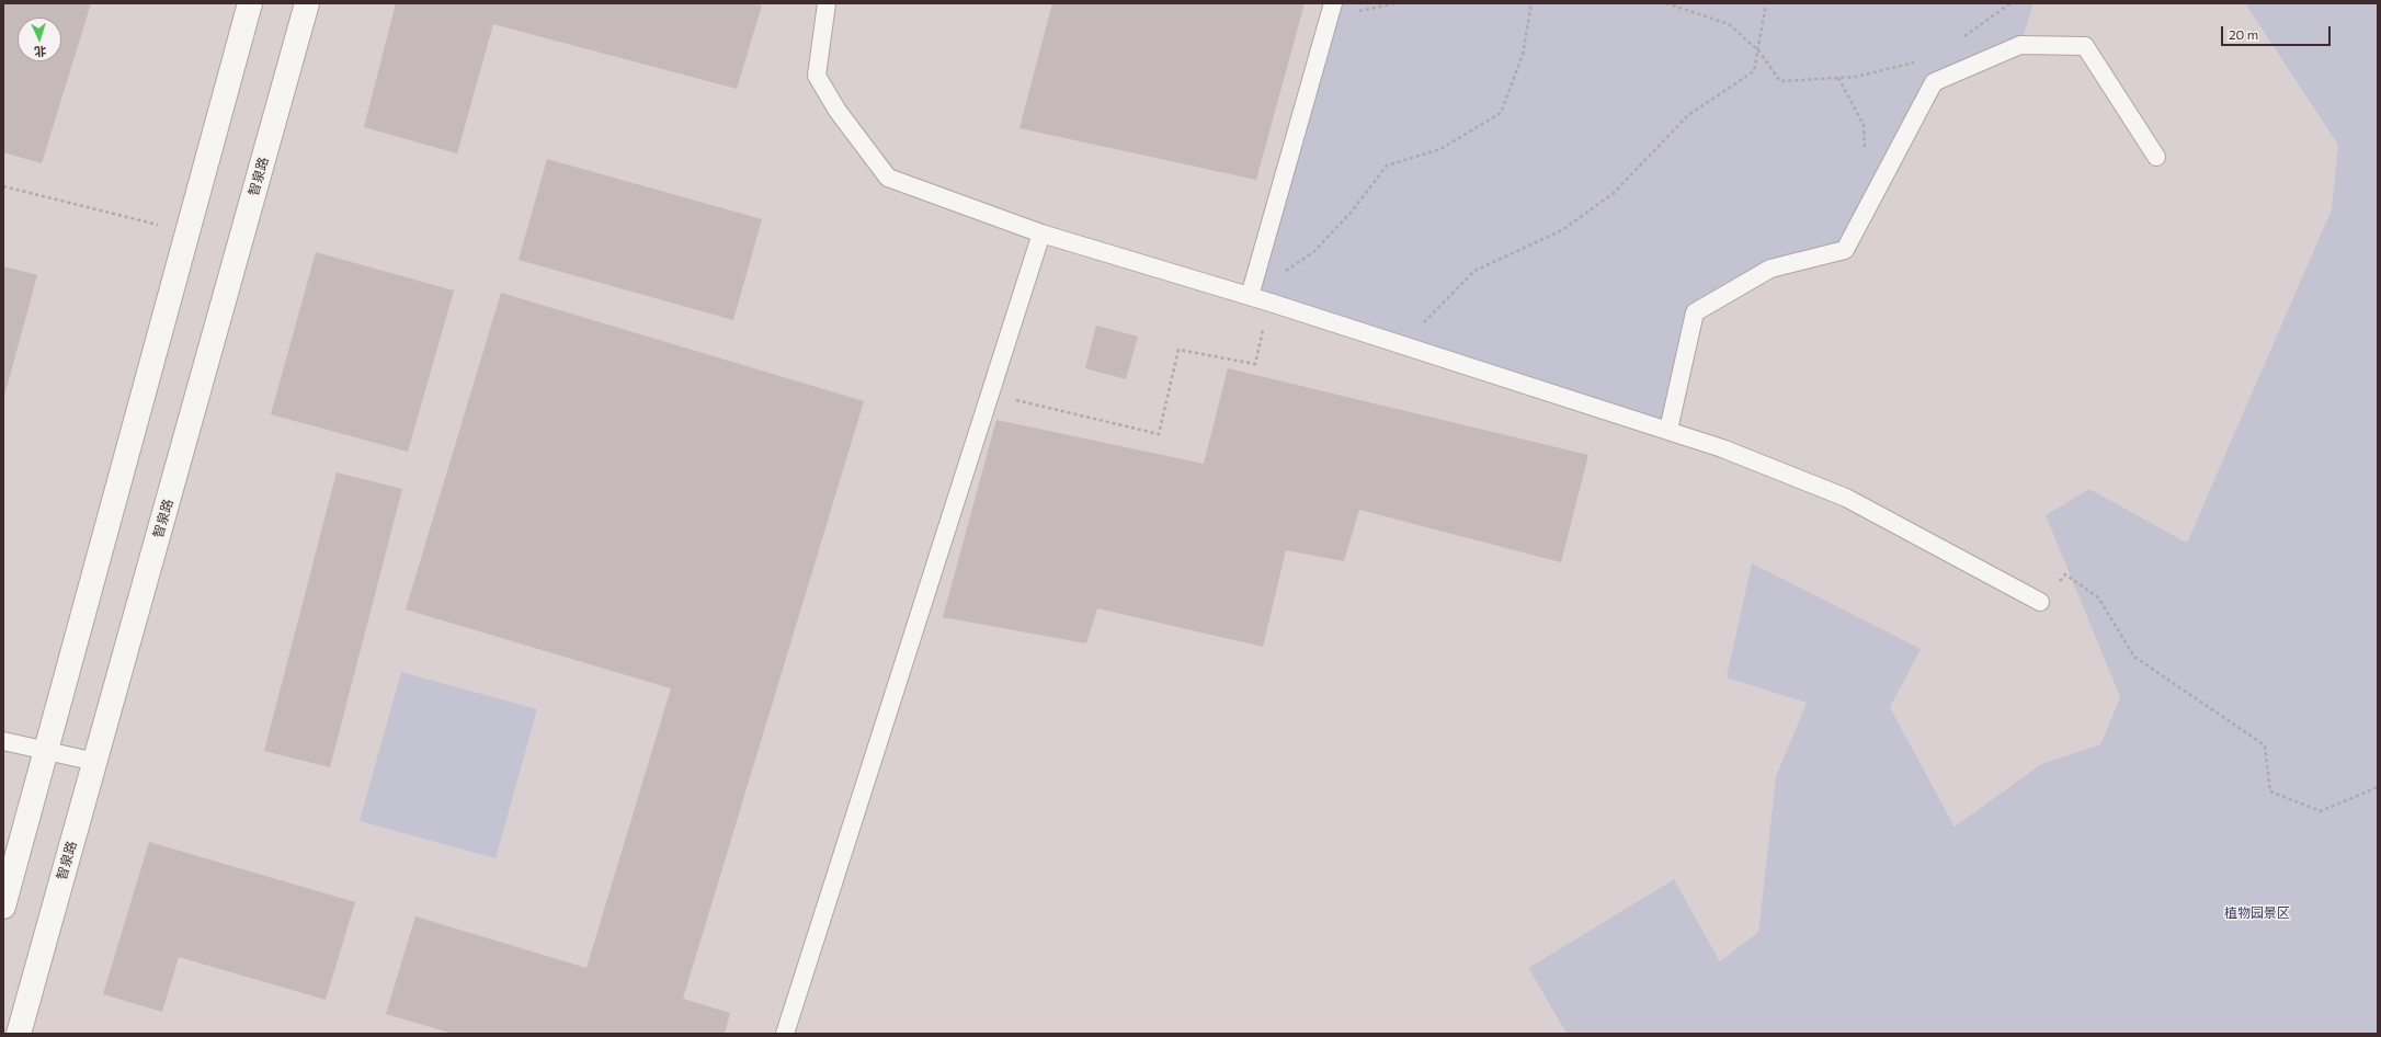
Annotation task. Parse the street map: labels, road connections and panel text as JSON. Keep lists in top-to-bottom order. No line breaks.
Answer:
{"streets":{"street":["智泉路"]},"parks":["植物园景区"],"scale_bar":"20 m","north":"bottom"}
